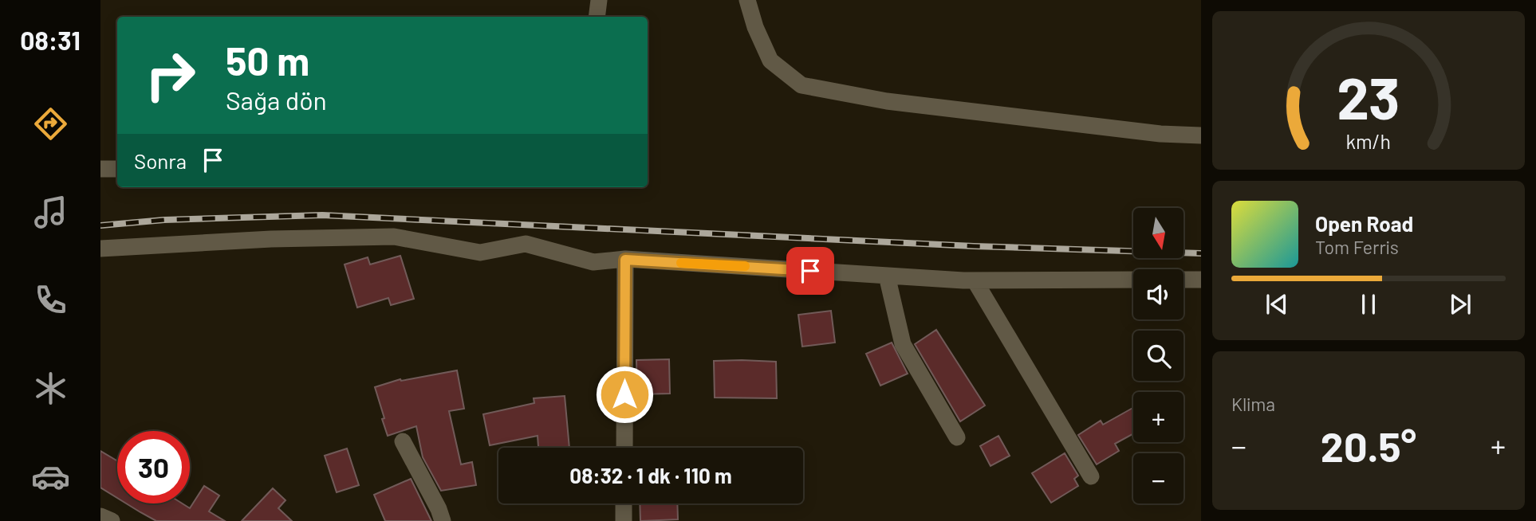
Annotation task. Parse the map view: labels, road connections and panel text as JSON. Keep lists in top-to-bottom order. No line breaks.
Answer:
{"north":"bottom","page":{"tabs":"08:31","turn":["50 m","Sağa dön"],"then":"Sonra","song":["Open Road","Tom Ferris"],"map_buttons":["+","−"],"tile":"Klima","heat":["−","20.5°","+"],"limit":"30","trip":"08:32 · 1 dk · 110 m","gauge":["23","km/h"]}}
